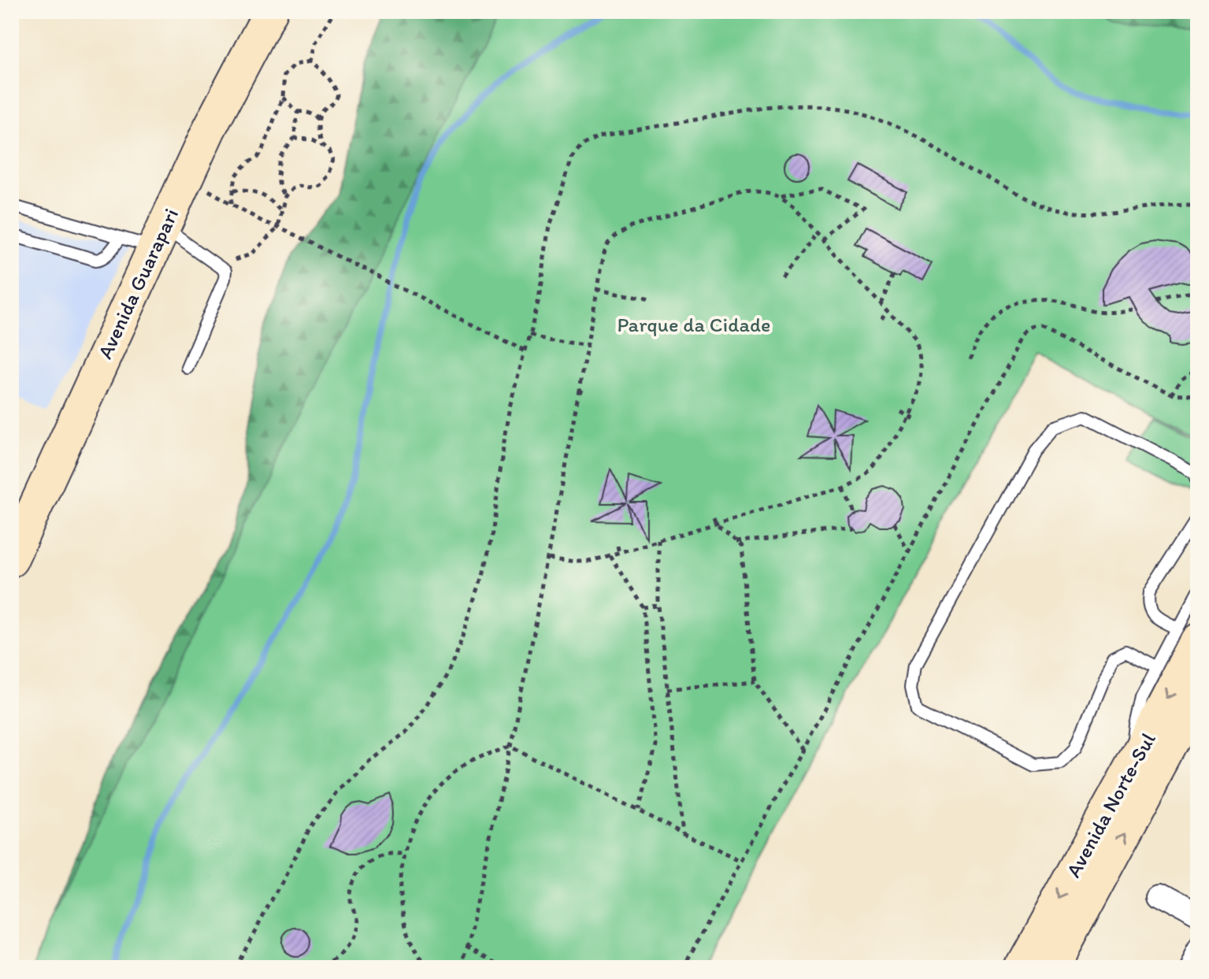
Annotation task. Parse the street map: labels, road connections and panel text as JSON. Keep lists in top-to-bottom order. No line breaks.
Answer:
{"streets":{"main road":["Avenida Guarapari","Avenida Norte-Sul"]},"parks":["Parque da Cidade"]}
